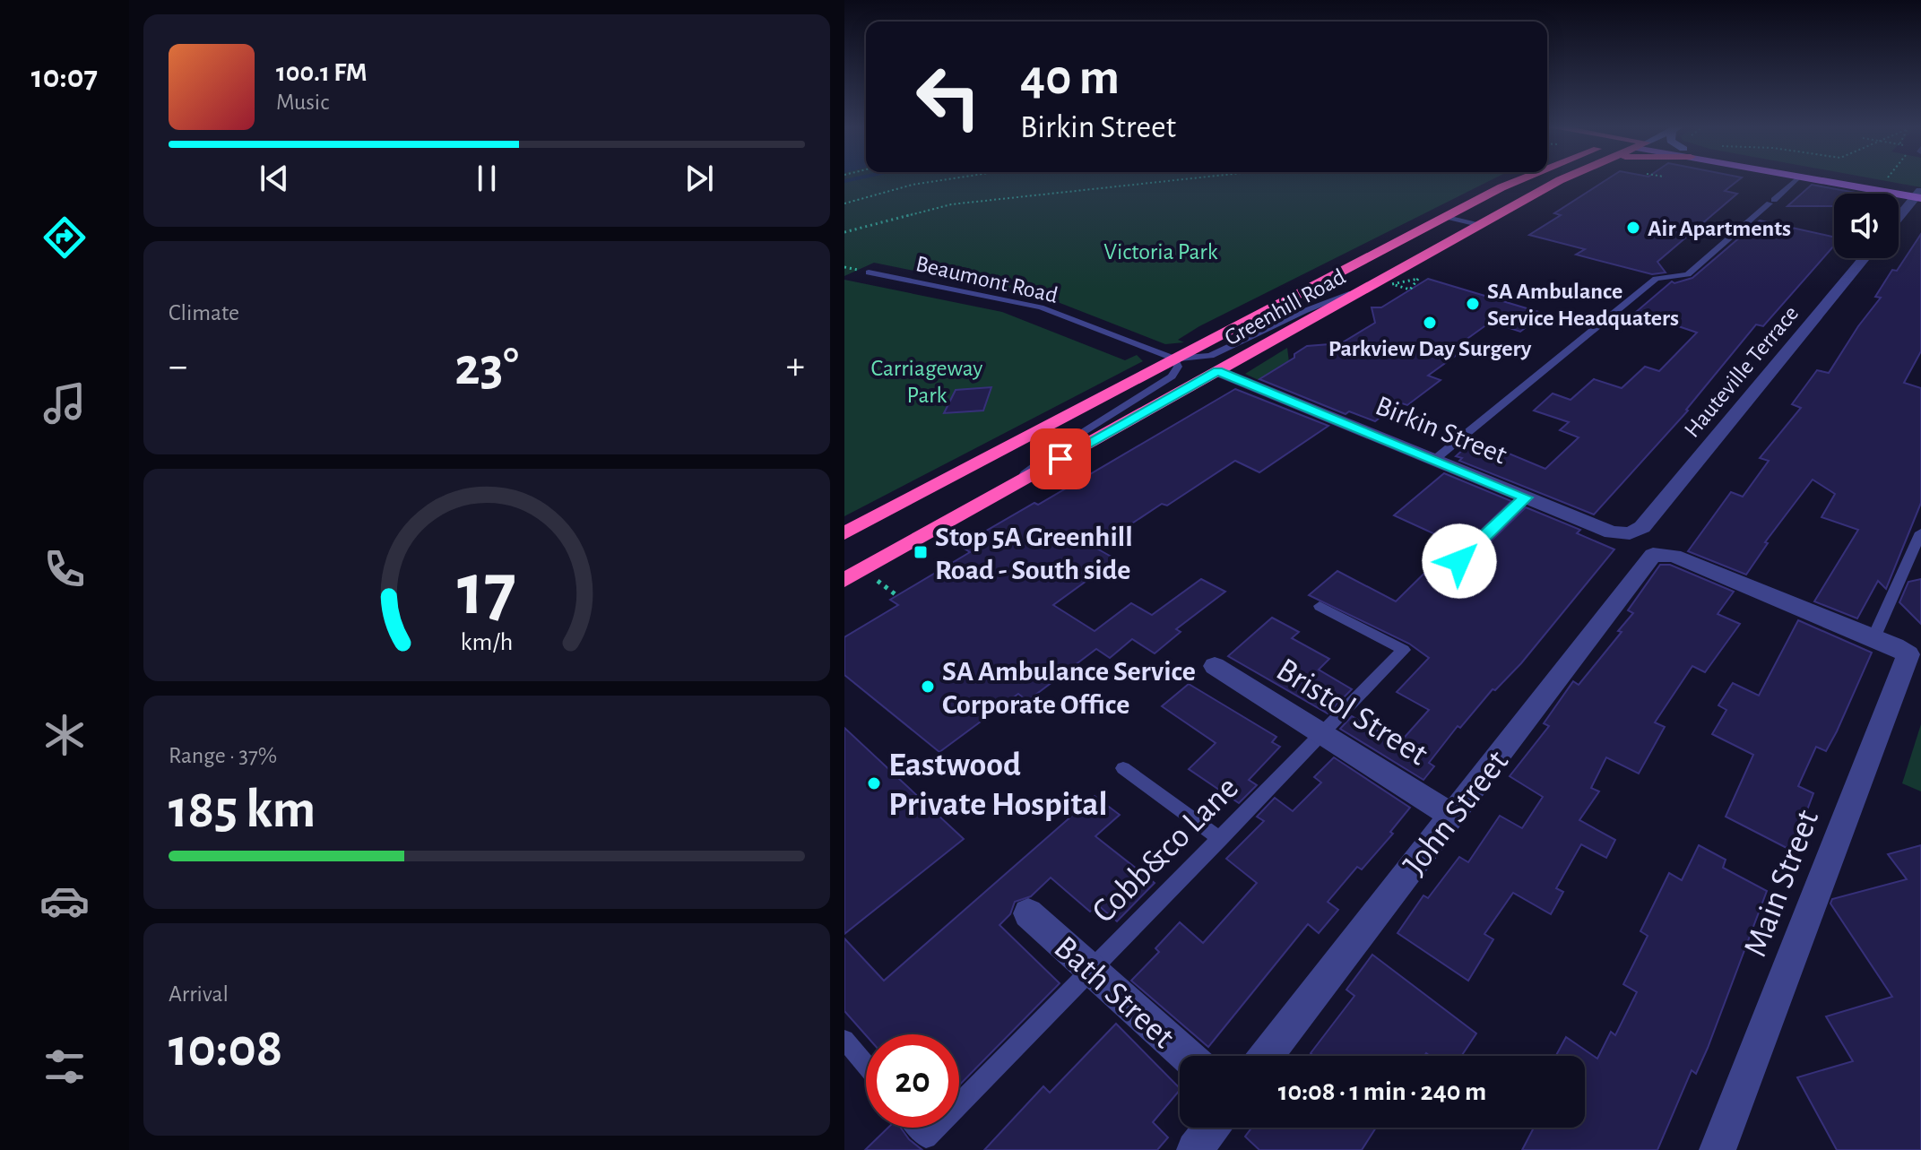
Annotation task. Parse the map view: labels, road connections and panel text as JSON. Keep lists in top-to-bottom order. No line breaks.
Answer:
{"streets":{"highway":["Greenhill Road"],"street":["Hauteville Terrace","Birkin Street","Bristol Street","John Street","Main Street","Bath Street"],"lane":["Beaumont Road","Cobb&co Lane"]},"crossings":[["Beaumont Road","Greenhill Road"],["Greenhill Road","Birkin Street"],["Hauteville Terrace","Birkin Street"],["Bristol Street","John Street"],["Bristol Street","Cobb&co Lane"],["Cobb&co Lane","Bath Street"]],"parks":["Victoria Park","Carriageway Park"],"places":{"other":["Air Apartments","SA Ambulance Service Headquaters","Parkview Day Surgery","SA Ambulance Service Corporate Office","Eastwood Private Hospital"],"transit":["Stop 5A Greenhill Road - South side"]},"page":{"tabs":"10:07","turn":["40 m","Birkin Street"],"song":["100.1 FM","Music"],"tile":["Climate",["Range · 37%","185 km"],["Arrival","10:08"]],"heat":["−","23°","+"],"limit":"20","trip":"10:08 · 1 min · 240 m","gauge":["17","km/h"]}}
